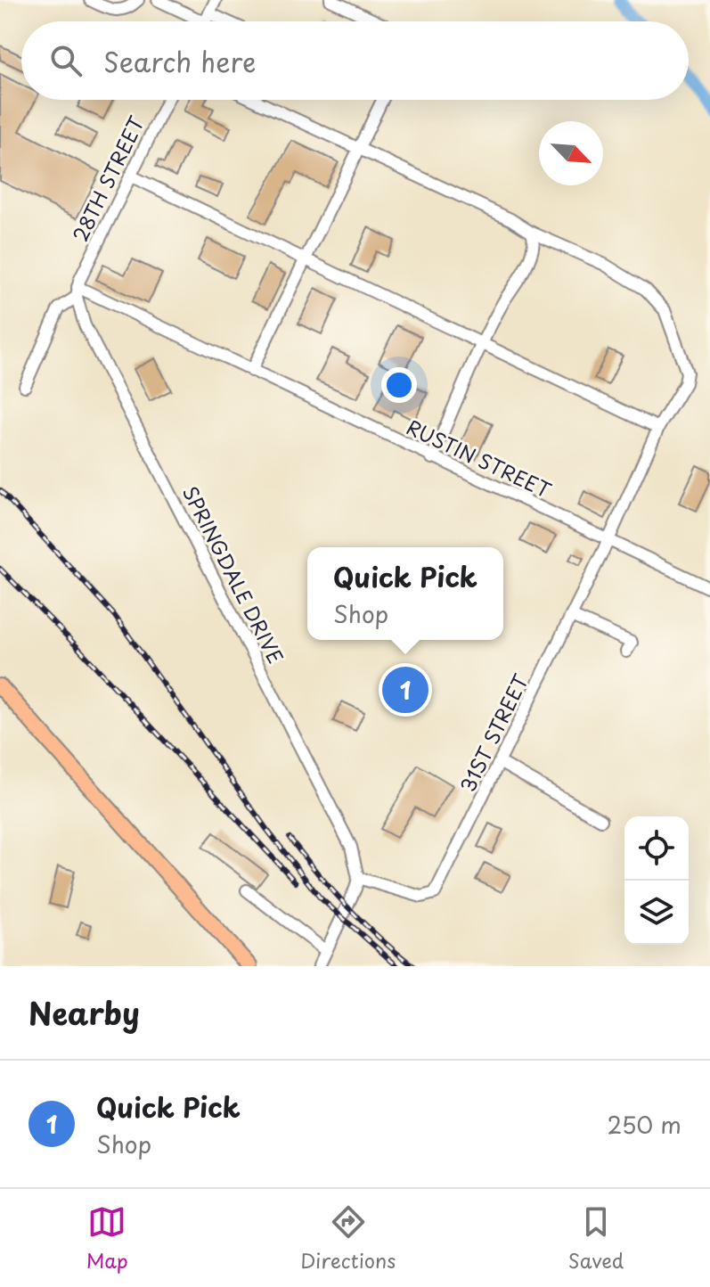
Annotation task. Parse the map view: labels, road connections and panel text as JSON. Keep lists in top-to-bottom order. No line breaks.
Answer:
{"streets":{"street":["28TH STREET","RUSTIN STREET","SPRINGDALE DRIVE","31ST STREET"]},"crossings":[["28TH STREET","RUSTIN STREET"],["28TH STREET","SPRINGDALE DRIVE"],["RUSTIN STREET","SPRINGDALE DRIVE"],["RUSTIN STREET","31ST STREET"],["SPRINGDALE DRIVE","31ST STREET"]],"north":"bottom right","page":{"search":"Search here","popup":["Quick Pick","Shop"],"pins":"1","heading":"Nearby","list":[{"mark":"1","name":"Quick Pick","note":"Shop","value":"250 m"}],"nav":["Map","Directions","Saved"]}}
